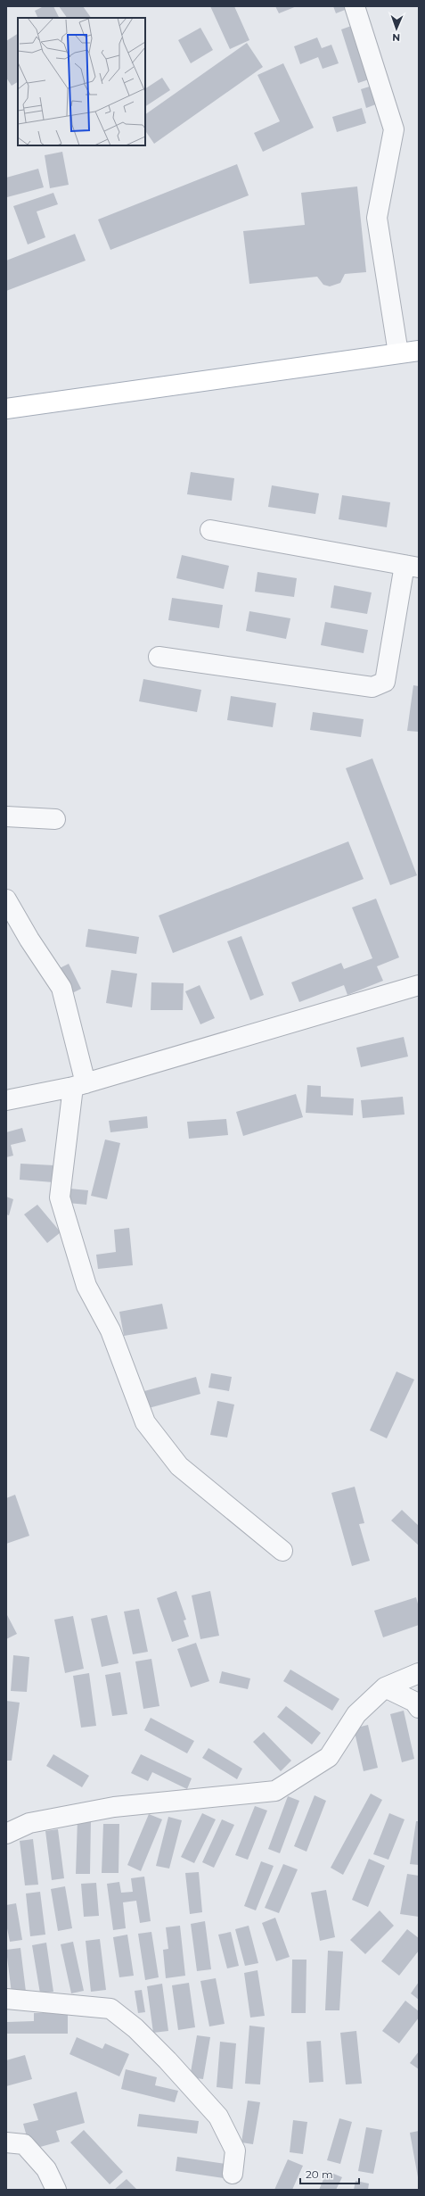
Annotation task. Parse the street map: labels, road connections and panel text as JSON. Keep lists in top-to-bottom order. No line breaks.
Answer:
{"scale_bar":"20 m","north":"bottom"}
